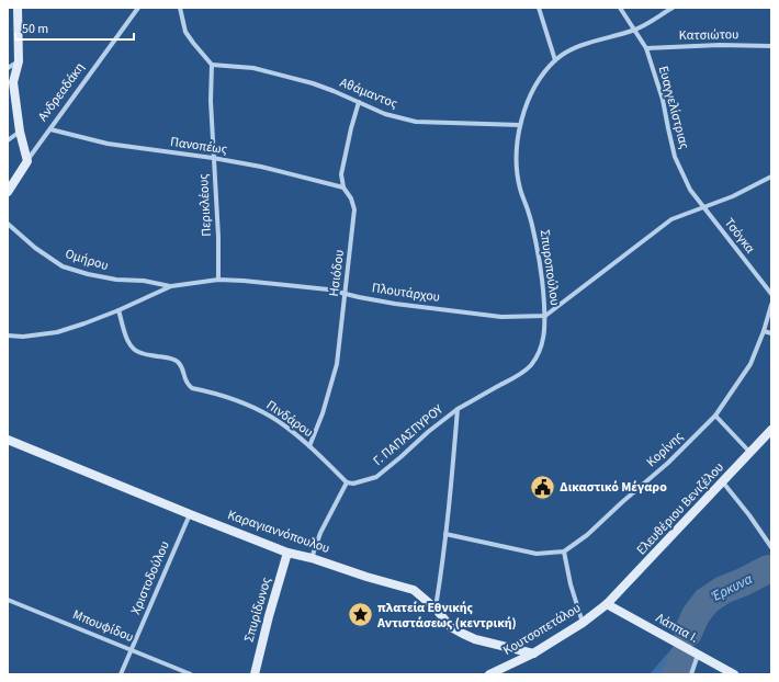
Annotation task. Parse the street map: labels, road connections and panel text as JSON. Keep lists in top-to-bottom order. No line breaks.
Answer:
{"streets":{"main road":["Ανδρεαδάκη","Ελευθέριου Βενιζέλου","Καραγιαννόπουλου","Σπυρίδωνος","Λάππα Ι.","Κουτσοπετάλου"],"street":["Κατσιώτου","Αθάμαντος","Ευαγγελίστριας","Πανοπέως","Περικλέους","Τσόγκα","Ομήρου","Σπυροπούλου","Ησιόδου","Πλουτάρχου","Πινδάρου","Γ. ΠΑΠΑΣΠΥΡΟΥ","Κορίνης","Χριστοδούλου","Μπουφίδου"]},"crossings":[["Κατσιώτου","Ευαγγελίστριας"],["Ανδρεαδάκη","Πανοπέως"],["Αθάμαντος","Περικλέους"],["Αθάμαντος","Σπυροπούλου"],["Αθάμαντος","Ησιόδου"],["Ευαγγελίστριας","Τσόγκα"],["Ευαγγελίστριας","Σπυροπούλου"],["Πανοπέως","Περικλέους"],["Πανοπέως","Ησιόδου"],["Περικλέους","Πλουτάρχου"],["Ομήρου","Πλουτάρχου"],["Σπυροπούλου","Πλουτάρχου"],["Σπυροπούλου","Γ. ΠΑΠΑΣΠΥΡΟΥ"],["Ησιόδου","Πλουτάρχου"],["Ησιόδου","Πινδάρου"],["Πλουτάρχου","Πινδάρου"],["Πινδάρου","Γ. ΠΑΠΑΣΠΥΡΟΥ"],["Ελευθέριου Βενιζέλου","Λάππα Ι."],["Ελευθέριου Βενιζέλου","Κουτσοπετάλου"],["Καραγιαννόπουλου","Χριστοδούλου"],["Καραγιαννόπουλου","Σπυρίδωνος"],["Καραγιαννόπουλου","Κουτσοπετάλου"],["Χριστοδούλου","Μπουφίδου"],["Λάππα Ι.","Κουτσοπετάλου"]],"water":["Έρκυνα"],"places":{"public building":["Δικαστικό Μέγαρο"],"place":["πλατεία Εθνικής Αντιστάσεως (κεντρική)"]},"scale_bar":"50 m"}
